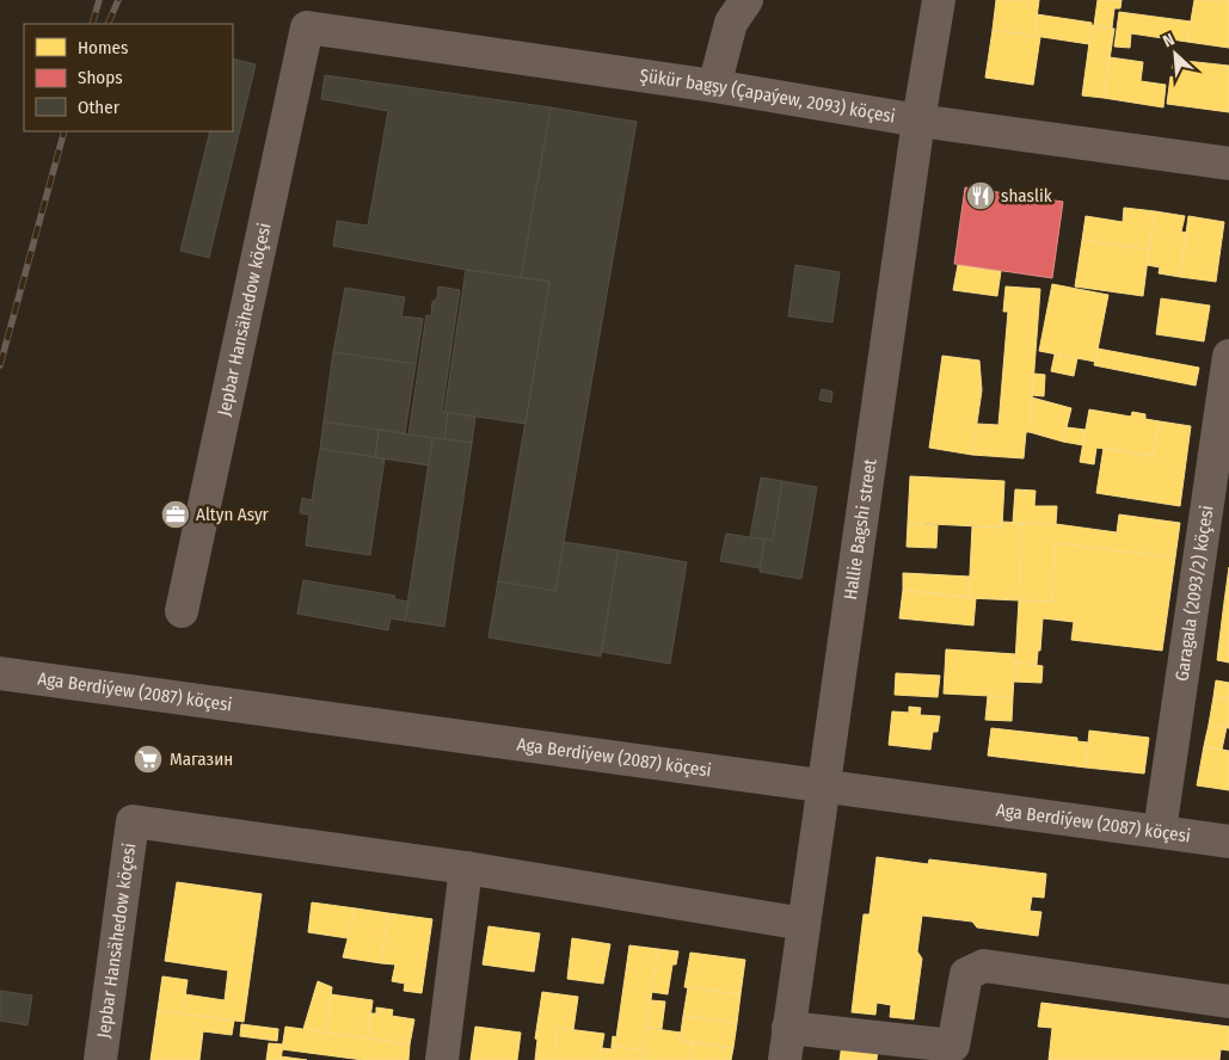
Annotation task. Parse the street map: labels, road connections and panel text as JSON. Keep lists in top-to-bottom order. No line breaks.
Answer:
{"streets":{"street":["Şükür bagşy (Çapaýew, 2093) köçesi","Jepbar Hansähedow köçesi","Hallie Bagshi street","Garagala (2093/2) köçesi","Aga Berdiýew (2087) köçesi"]},"crossings":[["Şükür bagşy (Çapaýew, 2093) köçesi","Jepbar Hansähedow köçesi"],["Şükür bagşy (Çapaýew, 2093) köçesi","Hallie Bagshi street"],["Hallie Bagshi street","Aga Berdiýew (2087) köçesi"],["Garagala (2093/2) köçesi","Aga Berdiýew (2087) köçesi"]],"places":{"restaurant":["shaslik"],"office":["Altyn Asyr"],"supermarket":["Магазин"]},"legend":["Homes","Shops","Other"],"north":"top left"}
